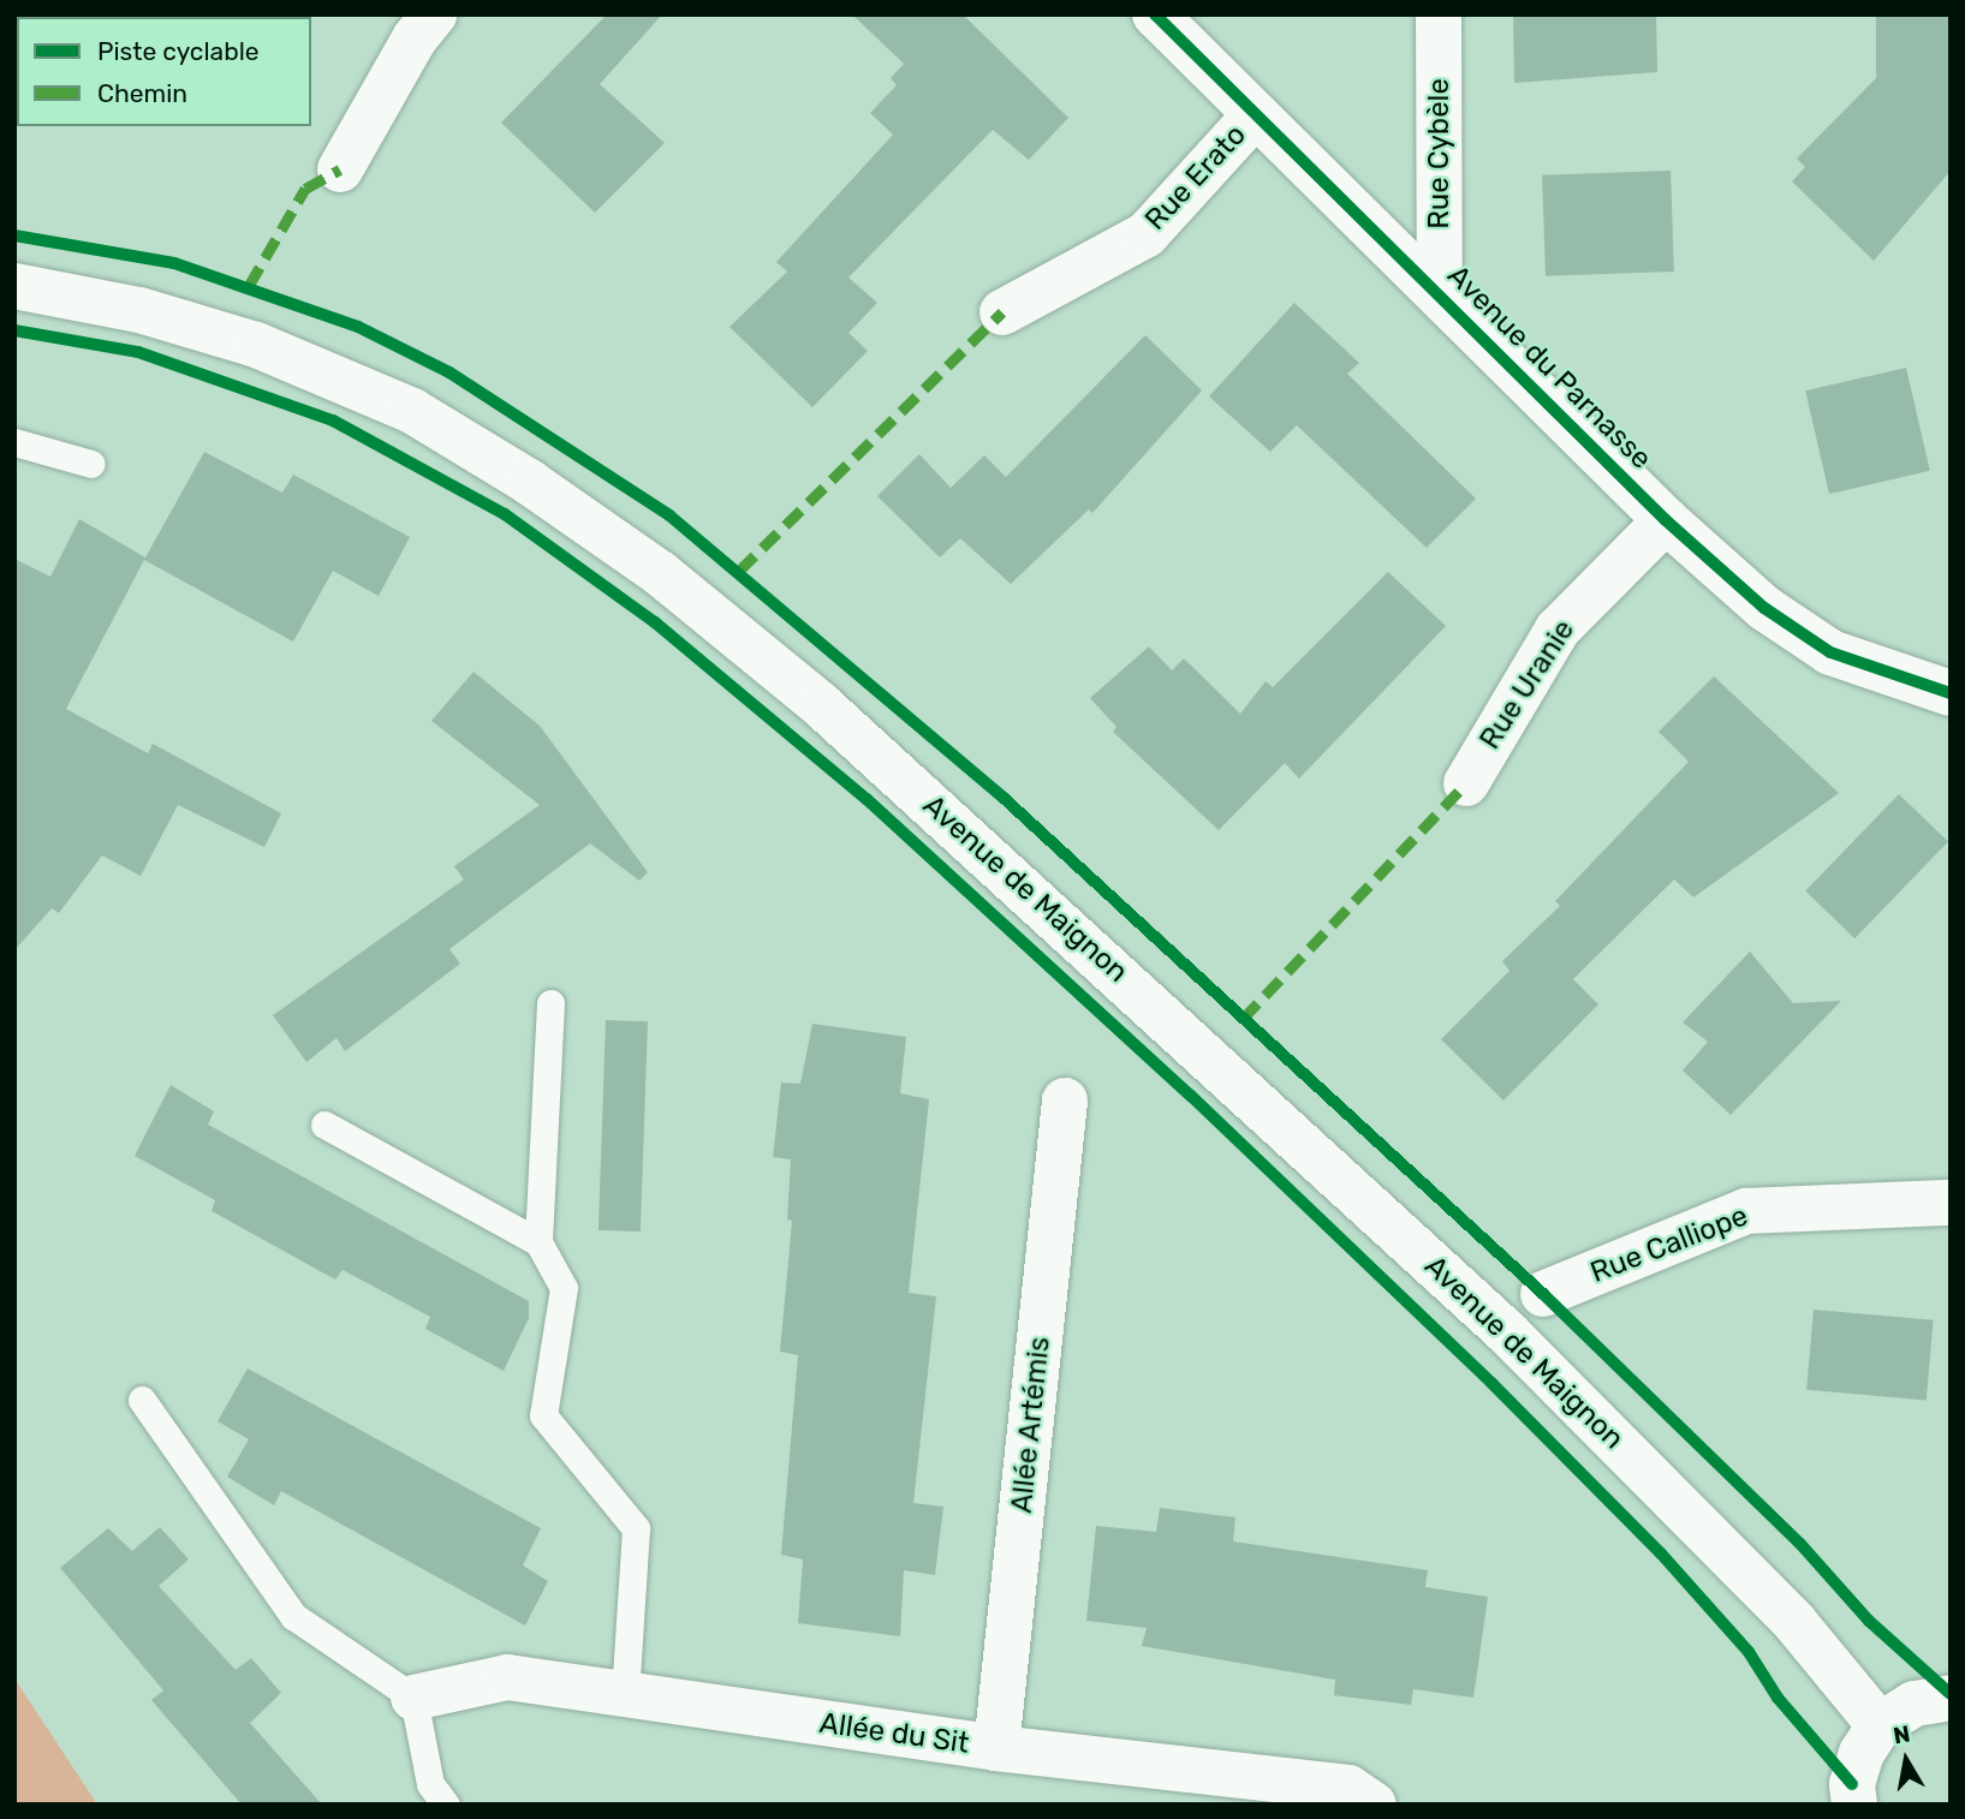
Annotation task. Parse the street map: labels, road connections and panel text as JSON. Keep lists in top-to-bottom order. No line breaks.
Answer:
{"streets":{"street":["Rue Cybèle","Rue Erato","Avenue du Parnasse","Rue Uranie","Avenue de Maignon","Rue Calliope","Allée Artémis","Allée du Sit"]},"crossings":[["Rue Cybèle","Avenue du Parnasse"],["Rue Erato","Avenue du Parnasse"],["Avenue du Parnasse","Rue Uranie"],["Allée Artémis","Allée du Sit"]],"legend":["Piste cyclable","Chemin"],"north":"top"}
